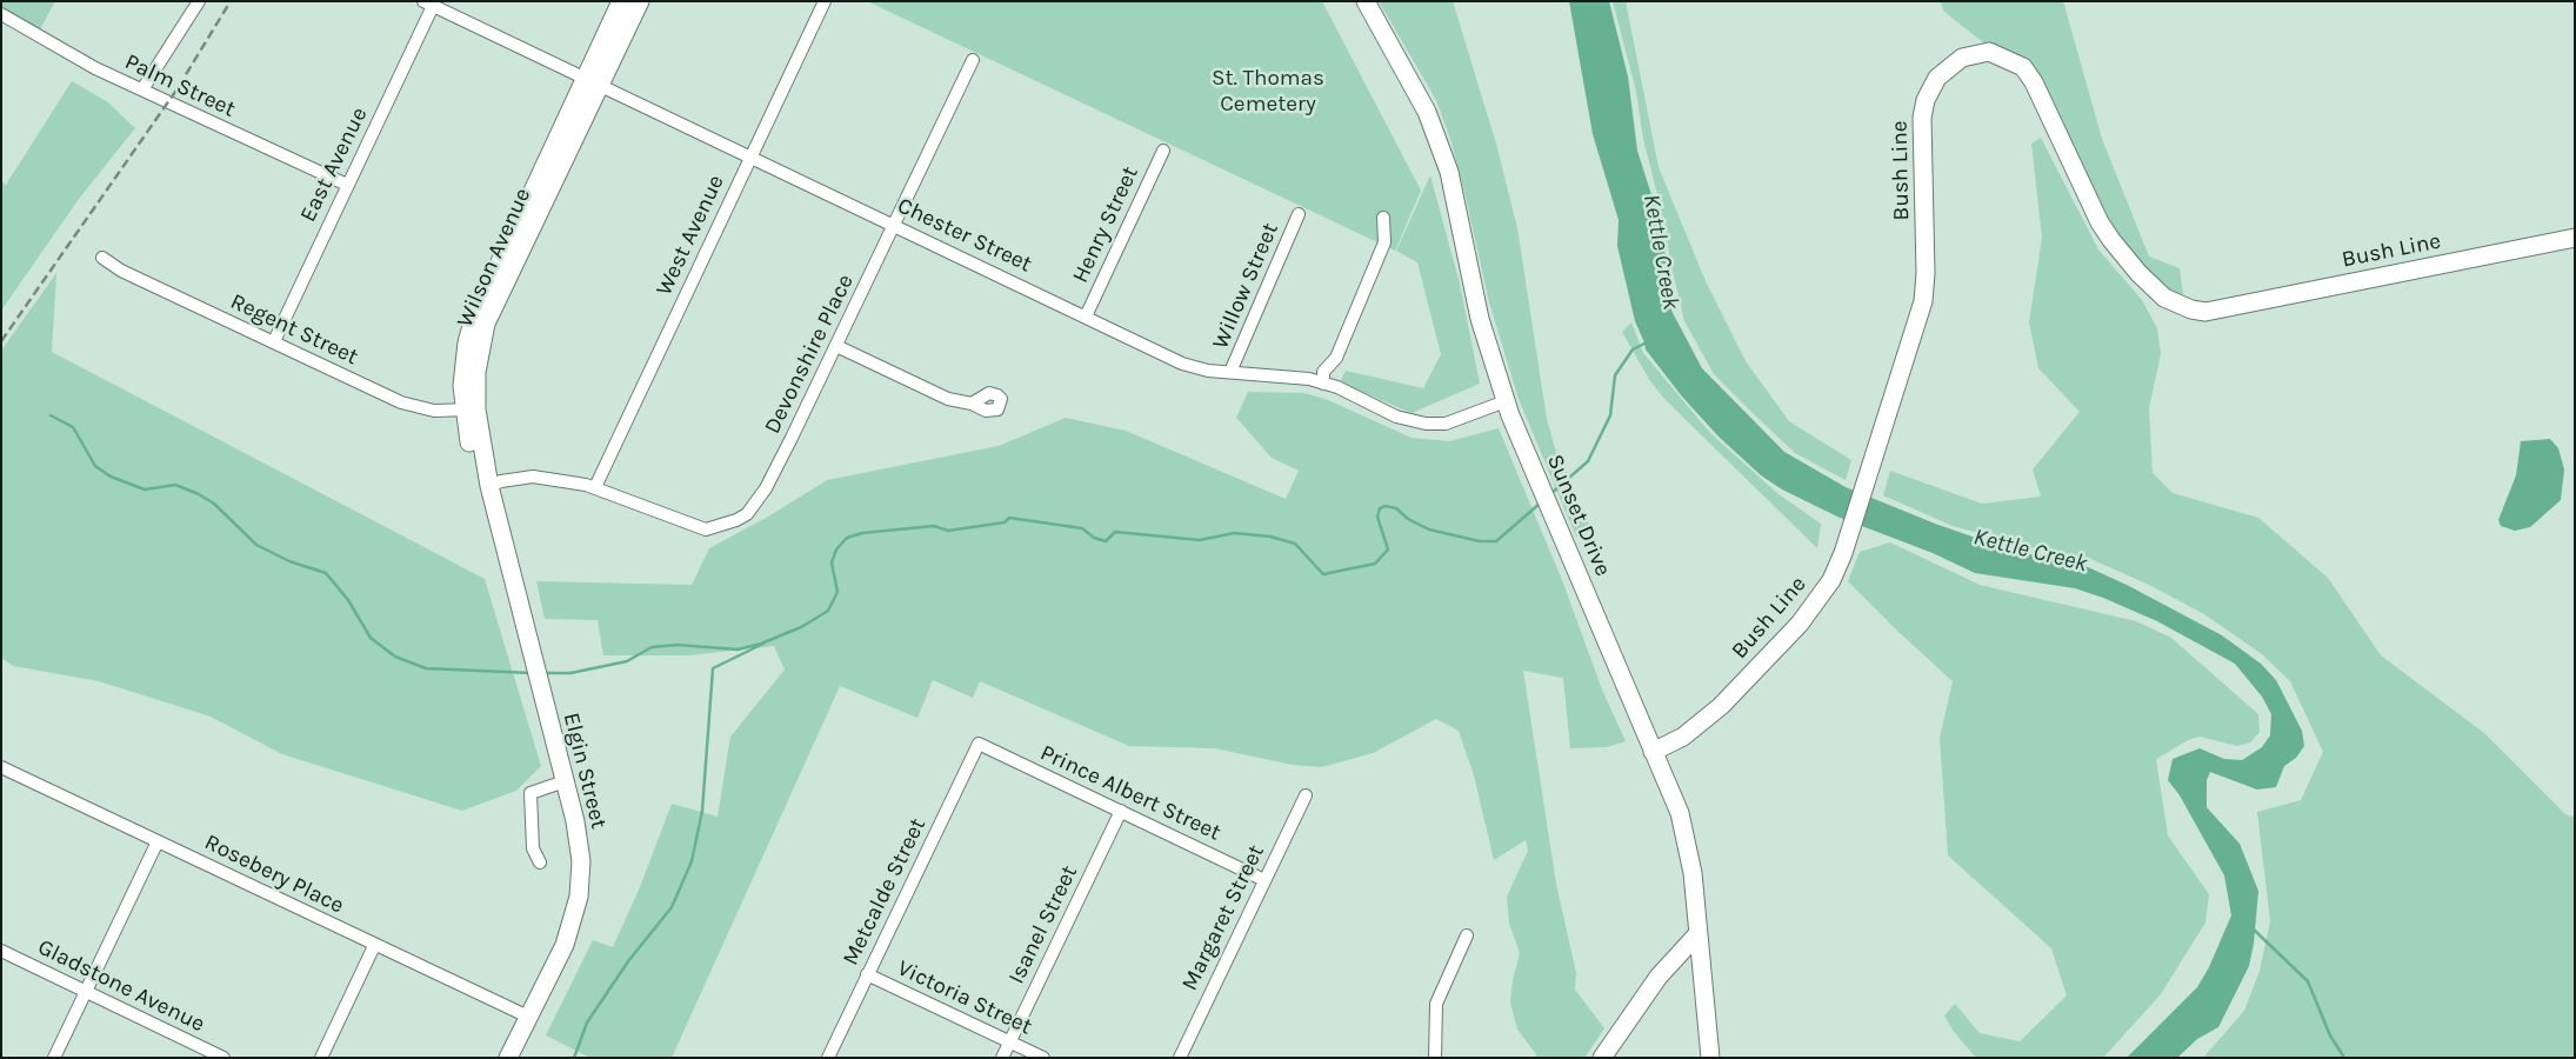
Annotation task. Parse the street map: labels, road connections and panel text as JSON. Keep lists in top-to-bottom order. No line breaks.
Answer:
{"streets":{"street":["Palm Street","East Avenue","Bush Line","Henry Street","West Avenue","Chester Street","Wilson Avenue","Willow Street","Regent Street","Devonshire Place","Sunset Drive","Elgin Street","Prince Albert Street","Rosebery Place","Metcalde Street","Margaret Street","Isanel Street","Gladstone Avenue","Victoria Street"]},"crossings":[["Palm Street","East Avenue"],["East Avenue","Chester Street"],["East Avenue","Regent Street"],["Bush Line","Sunset Drive"],["Henry Street","Chester Street"],["West Avenue","Chester Street"],["West Avenue","Devonshire Place"],["Chester Street","Wilson Avenue"],["Chester Street","Willow Street"],["Chester Street","Devonshire Place"],["Chester Street","Sunset Drive"],["Wilson Avenue","Regent Street"],["Wilson Avenue","Elgin Street"],["Elgin Street","Rosebery Place"],["Prince Albert Street","Metcalde Street"],["Prince Albert Street","Margaret Street"],["Prince Albert Street","Isanel Street"],["Metcalde Street","Victoria Street"],["Isanel Street","Victoria Street"]],"water":["Kettle Creek"],"parks":["St. Thomas Cemetery"]}
